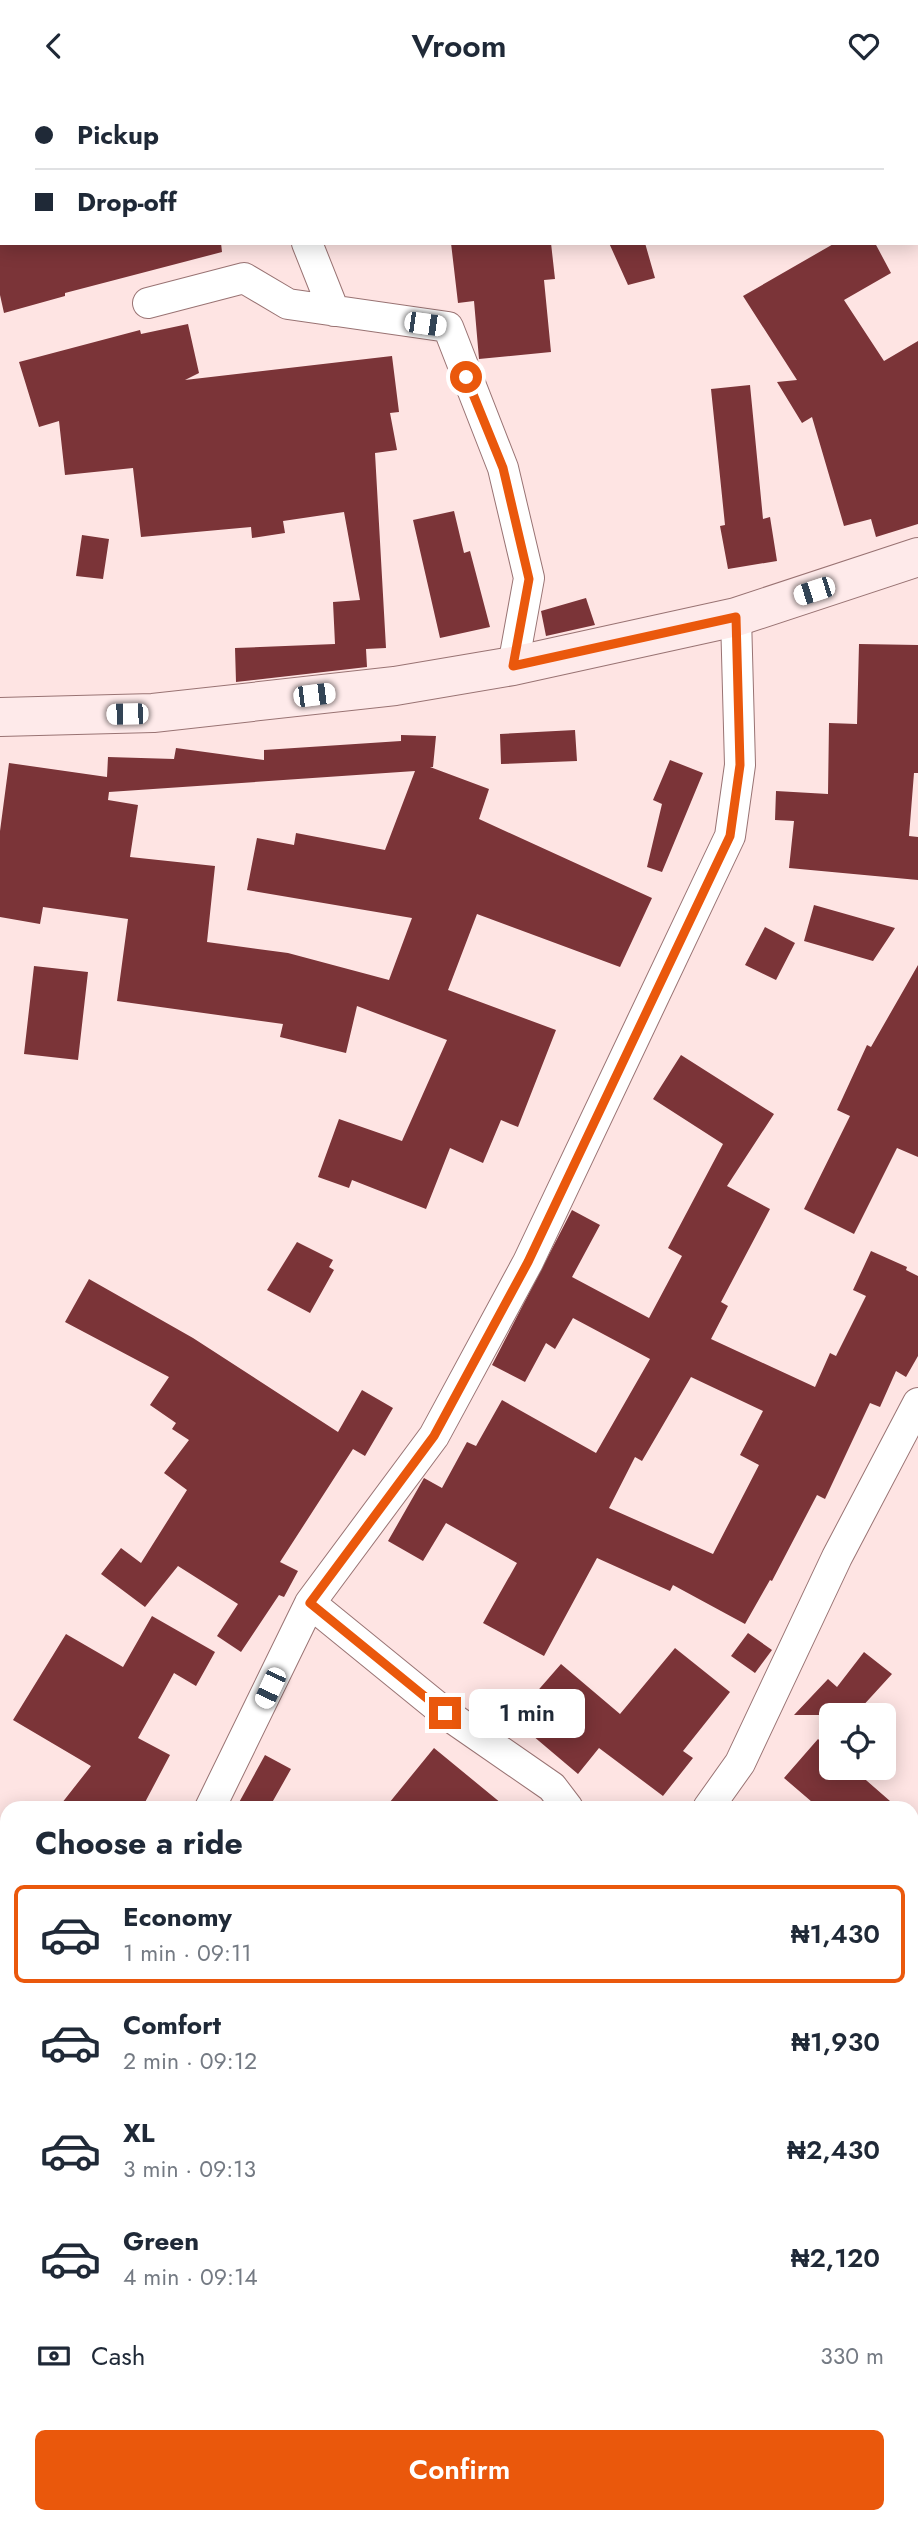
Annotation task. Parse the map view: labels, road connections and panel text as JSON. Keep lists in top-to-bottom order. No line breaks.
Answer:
{"page":{"header":"Vroom","banner":["Pickup","Drop-off"],"bubble":"1 min","heading":"Choose a ride","list":[{"name":"Economy","note":"1 min · 09:11","value":"₦1,430"},{"name":"Comfort","note":"2 min · 09:12","value":"₦1,930"},{"name":"XL","note":"3 min · 09:13","value":"₦2,430"},{"name":"Green","note":"4 min · 09:14","value":"₦2,120"}],"pay":["Cash","330 m"],"buttons":"Confirm"}}
